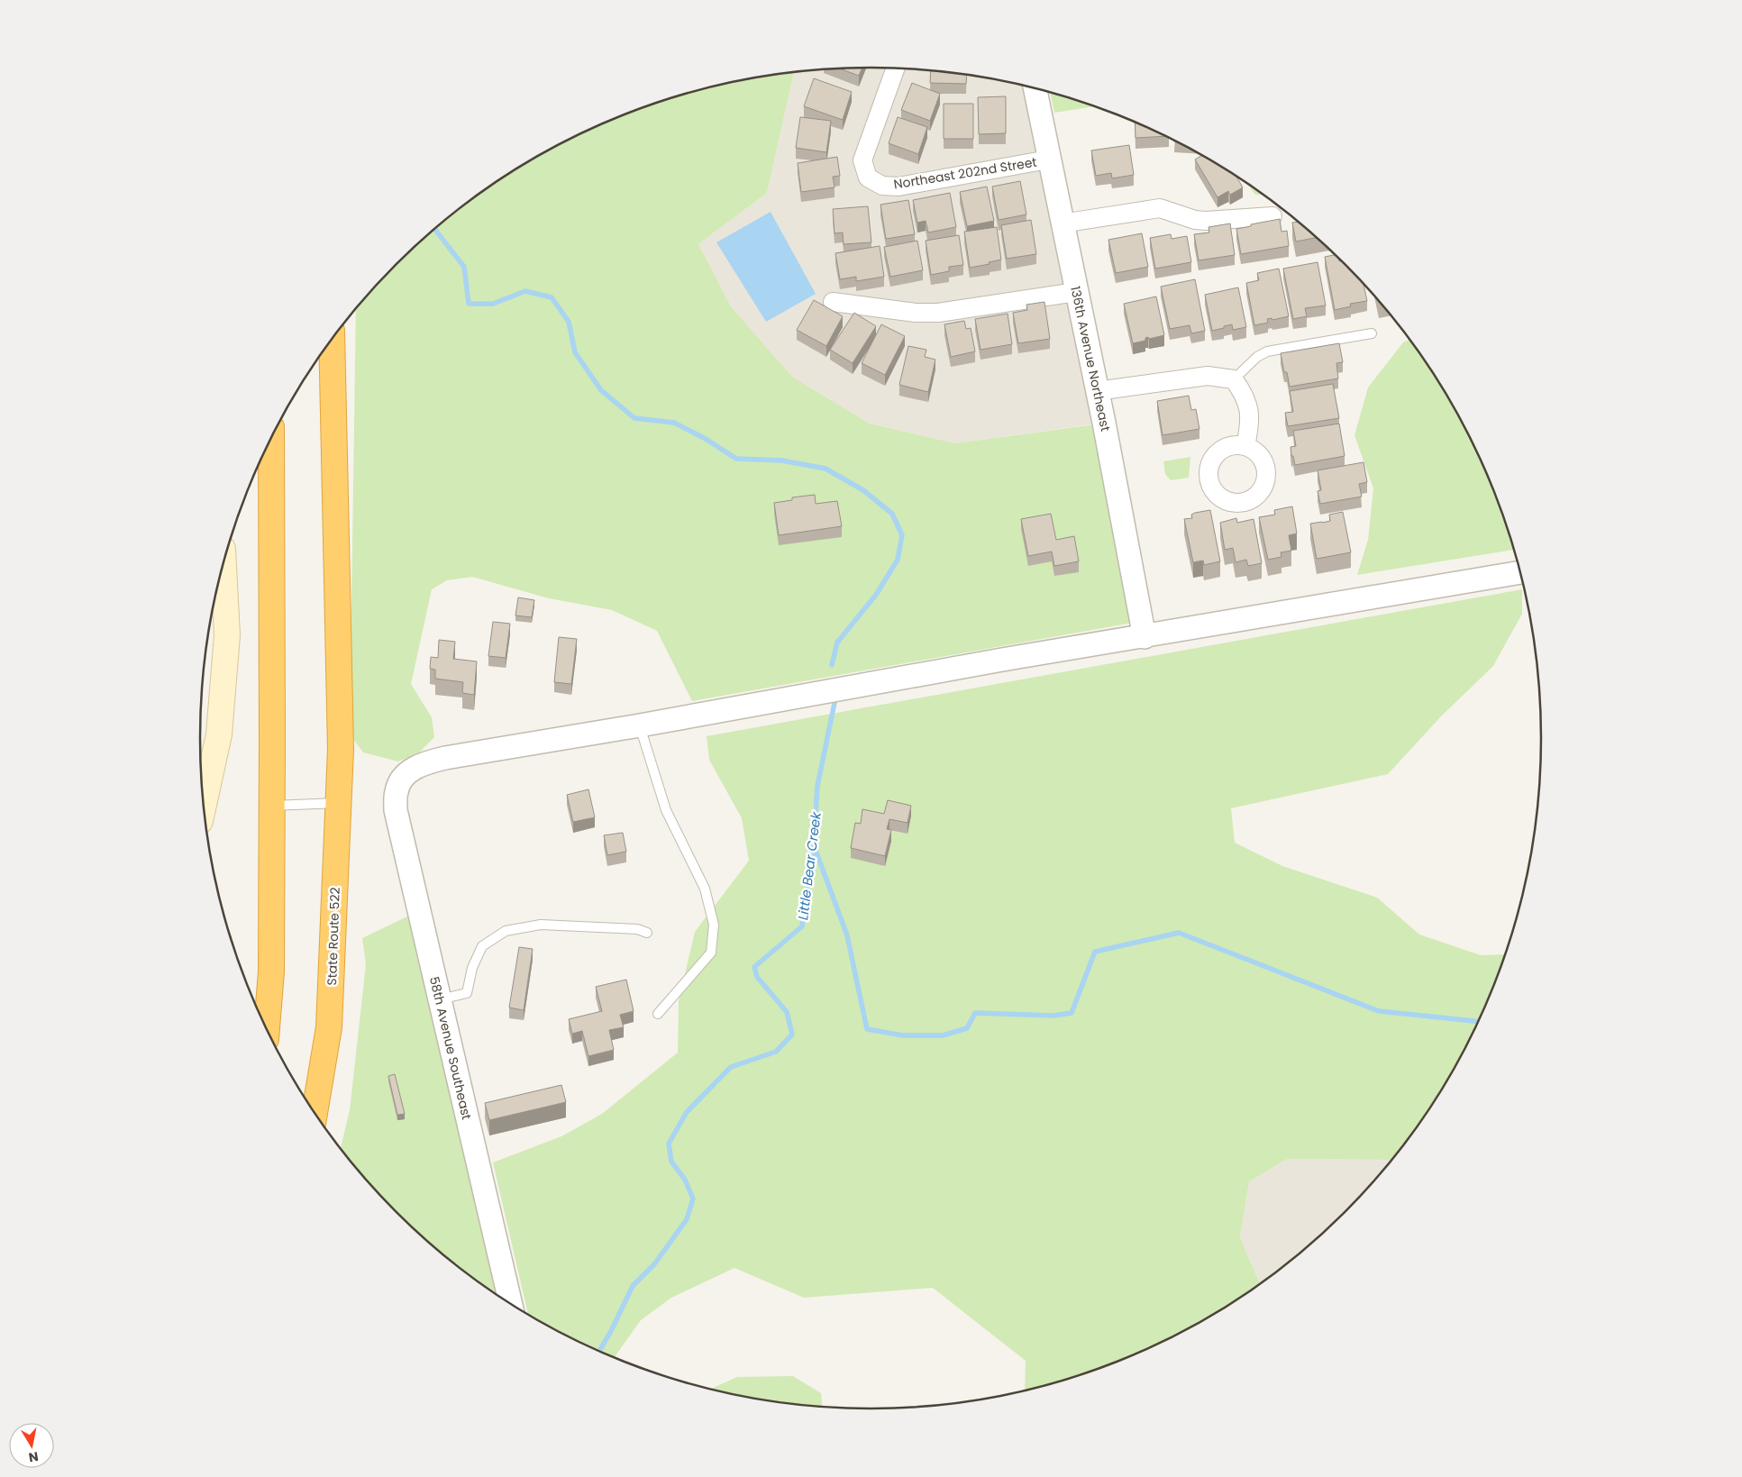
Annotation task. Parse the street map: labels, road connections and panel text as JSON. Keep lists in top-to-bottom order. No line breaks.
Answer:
{"streets":{"highway":["State Route 522"],"street":["Northeast 202nd Street","136th Avenue Northeast","58th Avenue Southeast"]},"crossings":[["Northeast 202nd Street","136th Avenue Northeast"]],"water":["Little Bear Creek"],"north":"bottom"}
